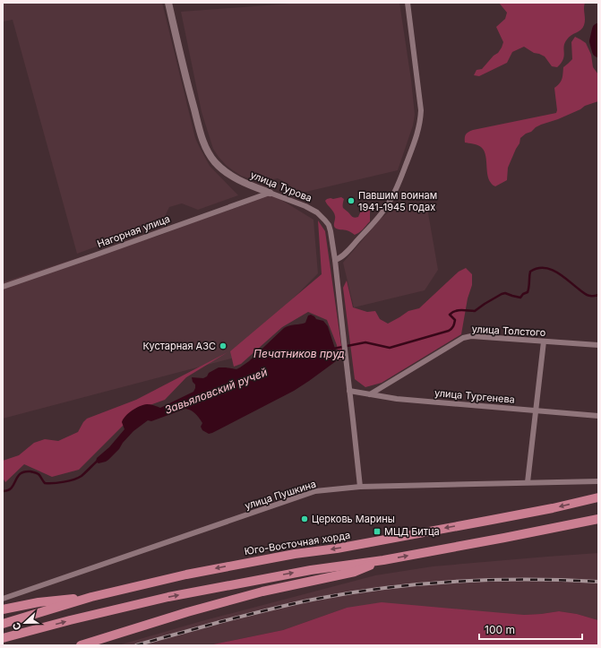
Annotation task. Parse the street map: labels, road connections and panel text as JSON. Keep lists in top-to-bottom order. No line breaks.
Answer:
{"streets":{"main road":["Юго-Восточная хорда"],"street":["улица Турова","Нагорная улица","улица Толстого","улица Тургенева","улица Пушкина"]},"crossings":[["улица Турова","Нагорная улица"],["улица Турова","улица Тургенева"],["улица Турова","улица Пушкина"],["улица Толстого","улица Тургенева"]],"water":["Печатников пруд","Завьяловский ручей"],"places":{"other":["Павшим воинам 1941-1945 годах","Кустарная АЗС","Церковь Марины"],"transit":["МЦД Битца"]},"scale_bar":"100 m","north":"left"}
